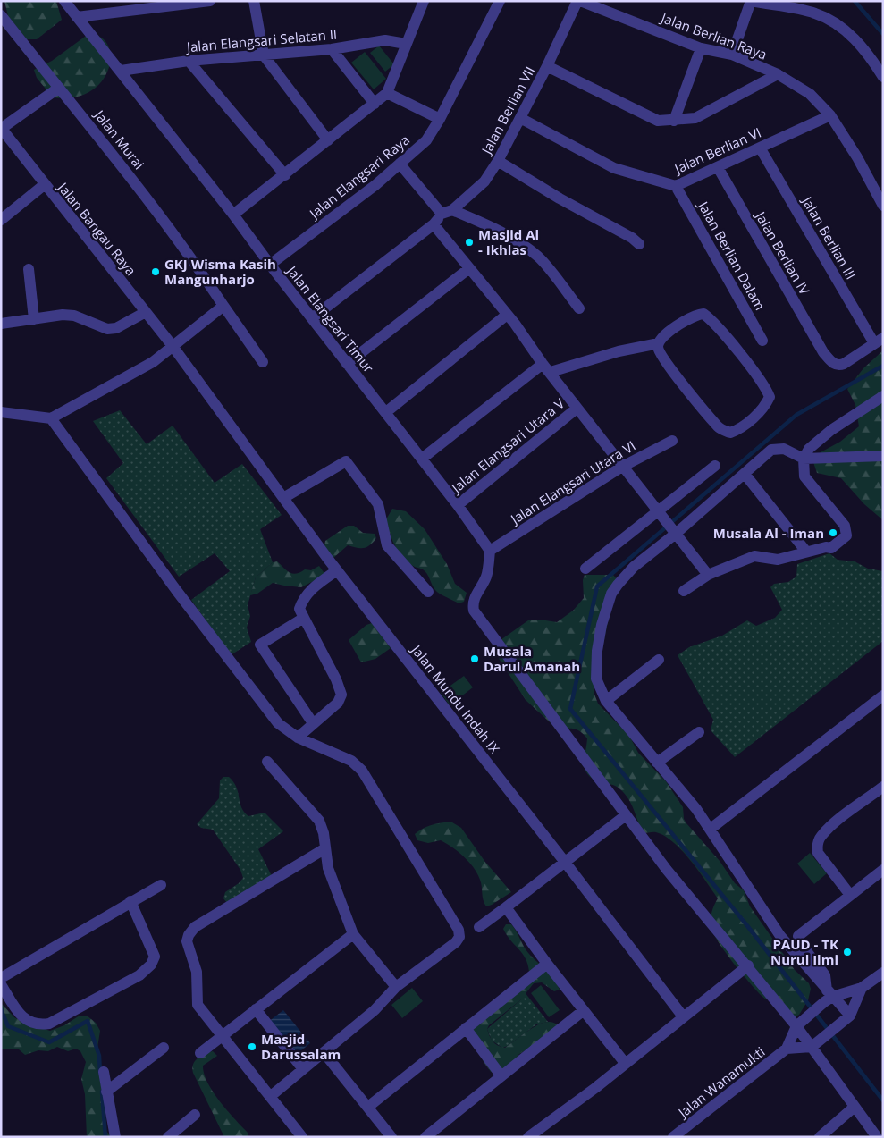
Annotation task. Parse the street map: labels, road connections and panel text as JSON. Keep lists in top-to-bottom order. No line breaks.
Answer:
{"streets":{"street":["Jalan Berlian Raya","Jalan Elangsari Selatan II","Jalan Berlian VII","Jalan Murai","Jalan Berlian VI","Jalan Elangsari Raya","Jalan Bangau Raya","Jalan Berlian III","Jalan Berlian IV","Jalan Berlian Dalam","Jalan Elangsari Timur","Jalan Elangsari Utara V","Jalan Elangsari Utara VI","Jalan Mundu Indah IX","Jalan Wanamukti"]},"crossings":[["Jalan Berlian Raya","Jalan Berlian VII"],["Jalan Berlian Raya","Jalan Berlian VI"],["Jalan Elangsari Selatan II","Jalan Elangsari Timur"],["Jalan Berlian VII","Jalan Berlian VI"],["Jalan Berlian VII","Jalan Elangsari Timur"],["Jalan Berlian VI","Jalan Berlian III"],["Jalan Berlian VI","Jalan Berlian IV"],["Jalan Berlian VI","Jalan Berlian Dalam"],["Jalan Elangsari Raya","Jalan Elangsari Timur"],["Jalan Bangau Raya","Jalan Mundu Indah IX"],["Jalan Berlian III","Jalan Berlian IV"],["Jalan Elangsari Timur","Jalan Elangsari Utara V"],["Jalan Elangsari Timur","Jalan Elangsari Utara VI"]],"places":["Masjid Al - Ikhlas","GKJ Wisma Kasih Mangunharjo","Musala Al - Iman","Musala Darul Amanah","PAUD - TK Nurul Ilmi","Masjid Darussalam"]}
